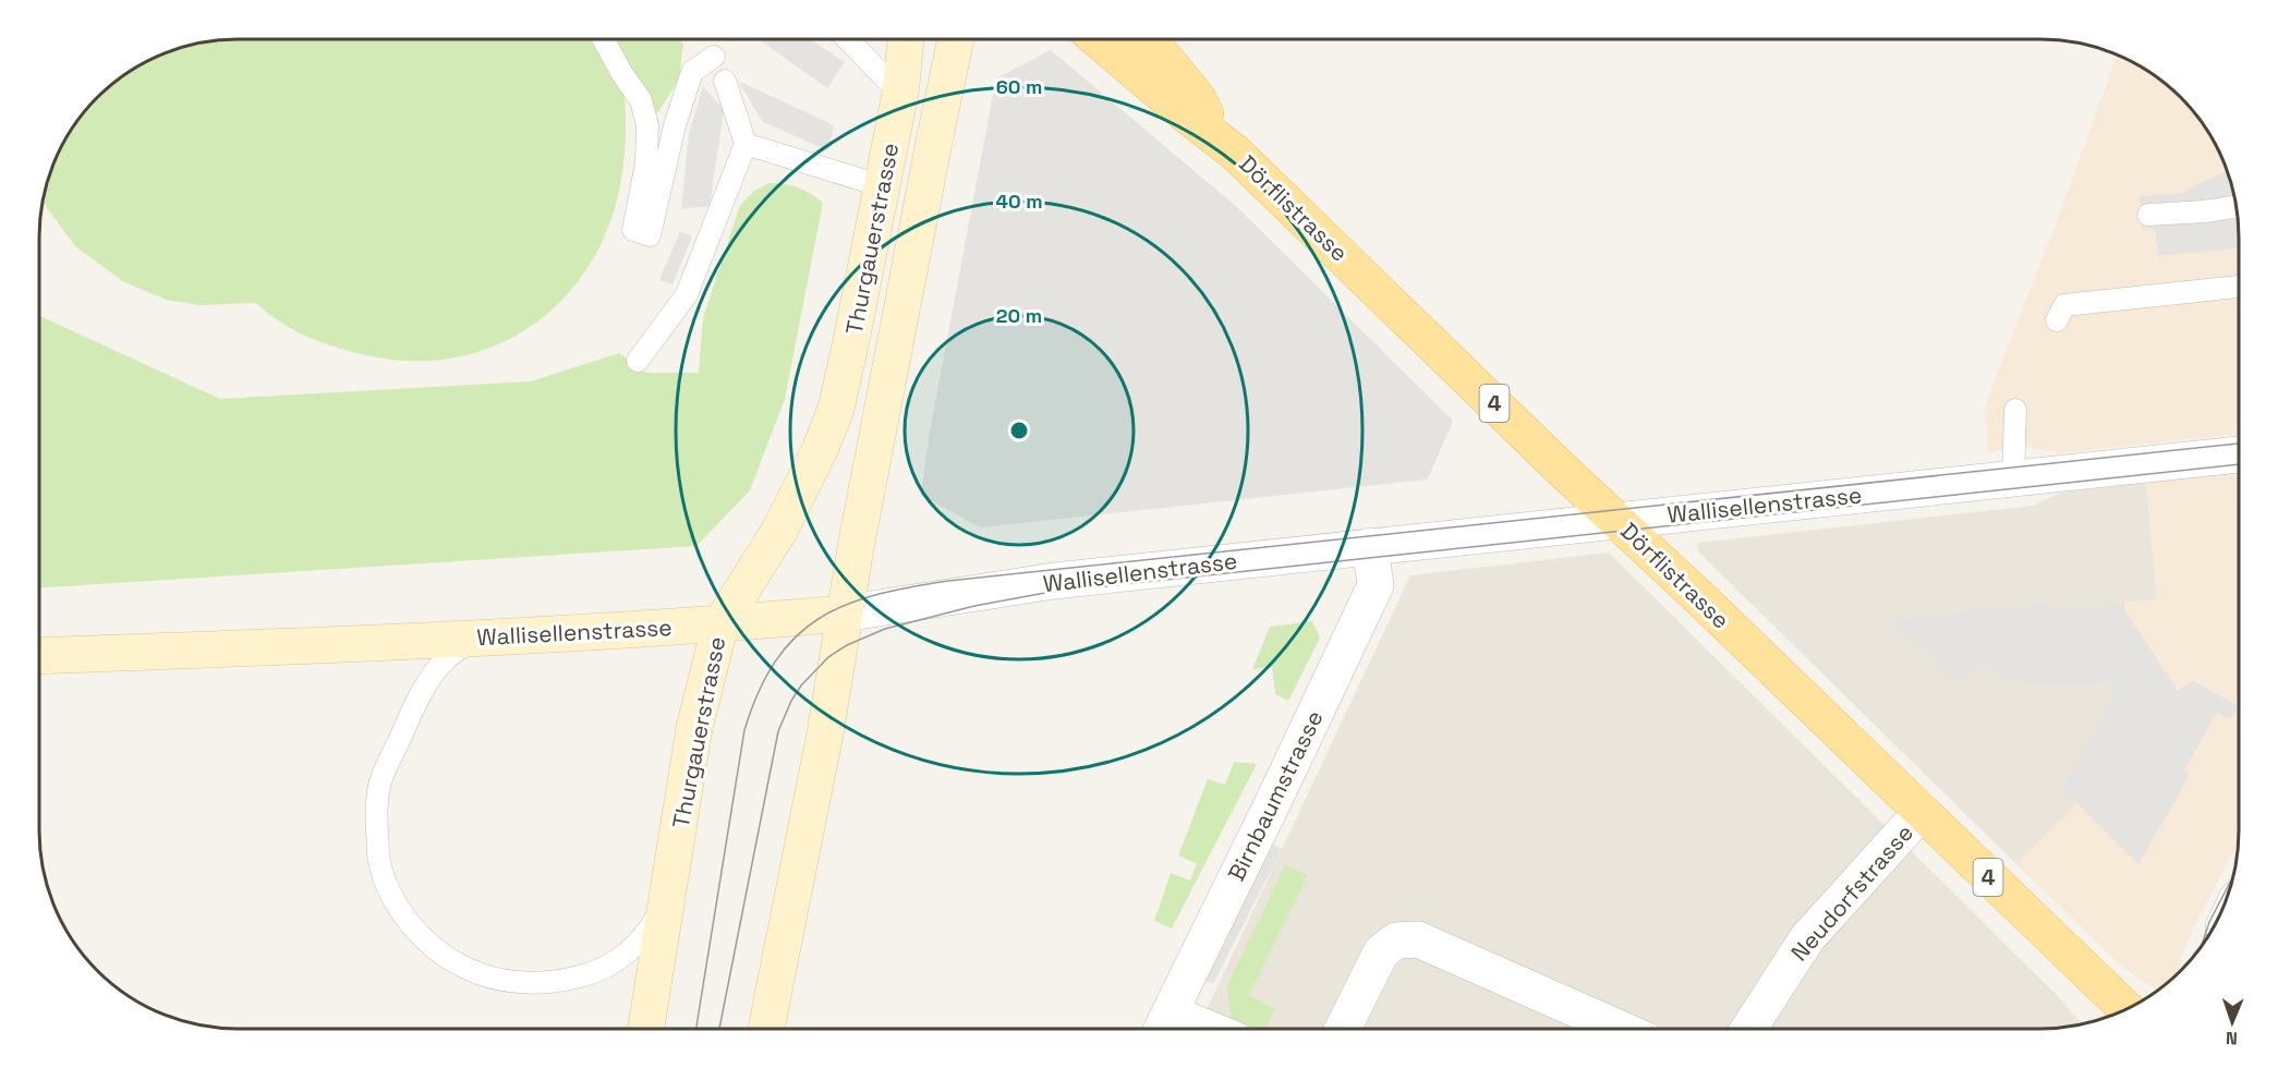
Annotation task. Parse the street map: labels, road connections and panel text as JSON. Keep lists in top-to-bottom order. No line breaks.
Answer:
{"streets":{"main road":["Dörflistrasse","Thurgauerstrasse","4","Wallisellenstrasse"],"street":["Birnbaumstrasse","Neudorfstrasse"]},"crossings":[["Dörflistrasse","Wallisellenstrasse"],["Dörflistrasse","Neudorfstrasse"],["Thurgauerstrasse","Wallisellenstrasse"],["Wallisellenstrasse","Birnbaumstrasse"]],"north":"bottom","rings":["60 m","40 m","20 m"]}
